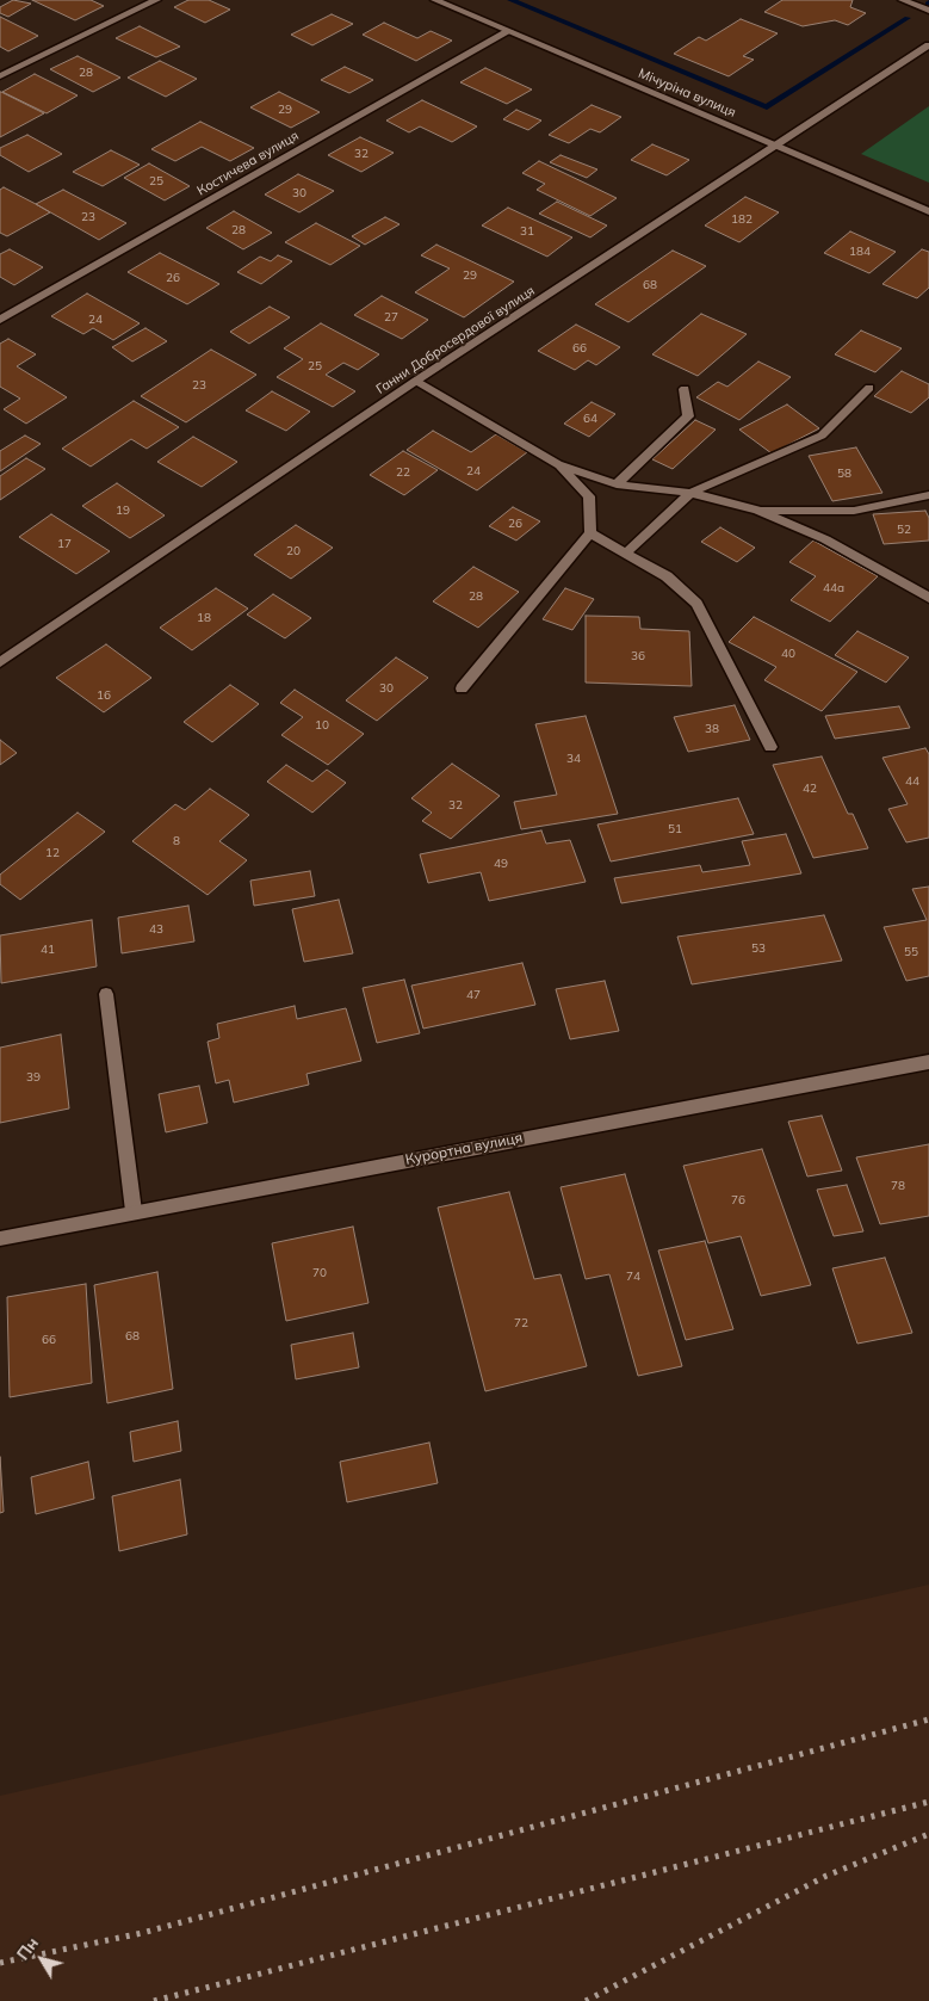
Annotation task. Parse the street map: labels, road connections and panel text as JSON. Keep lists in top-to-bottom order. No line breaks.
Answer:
{"streets":{"street":["Мічуріна вулиця","Костичева вулиця","Ганни Добросердової вулиця","Курортна вулиця"]},"crossings":[["Мічуріна вулиця","Костичева вулиця"],["Мічуріна вулиця","Ганни Добросердової вулиця"]],"house_numbers":["28","29","32","25","30","23","182","28","31","184","29","26","68","27","24","66","25","23","64","24","22","58","19","26","52","17","20","44а","28","18","40","36","30","16","10","38","34","44","42","32","51","8","12","49","43","53","41","55","47","39","78","76","70","74","72","68","66"],"north":"top left"}
